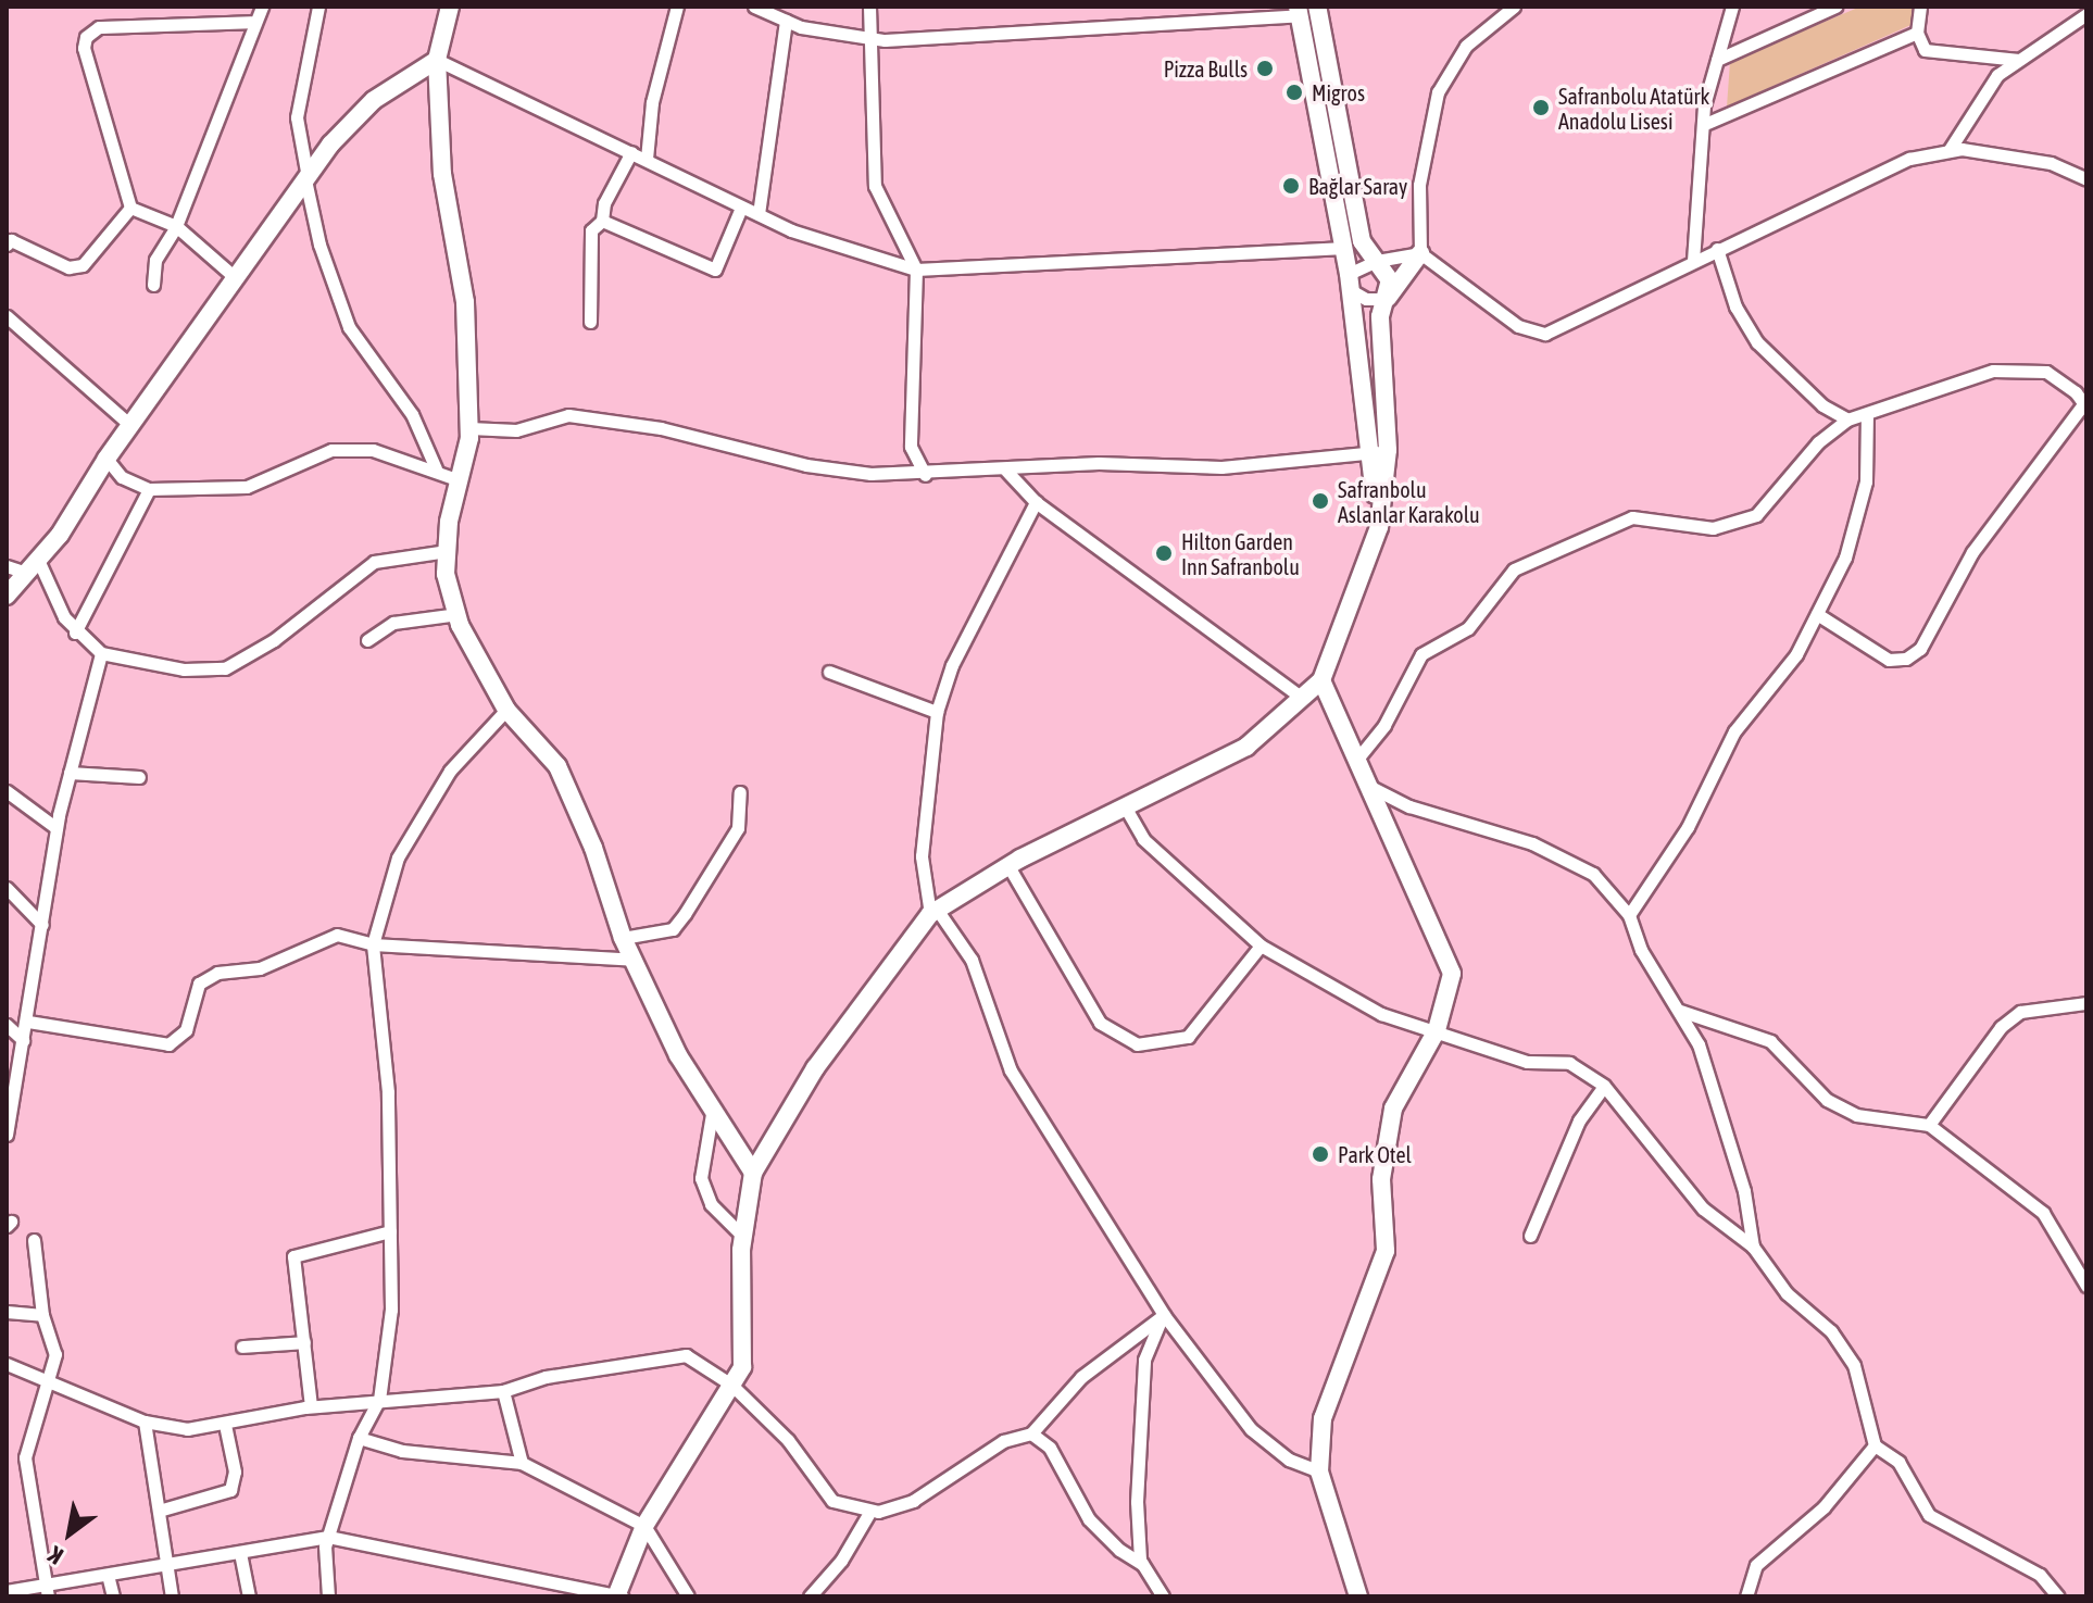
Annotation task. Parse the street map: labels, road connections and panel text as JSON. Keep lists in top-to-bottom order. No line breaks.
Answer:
{"places":["Pizza Bulls","Migros","Safranbolu Atatürk Anadolu Lisesi","Bağlar Saray","Safranbolu Aslanlar Karakolu","Hilton Garden Inn Safranbolu","Park Otel"],"north":"bottom left"}
